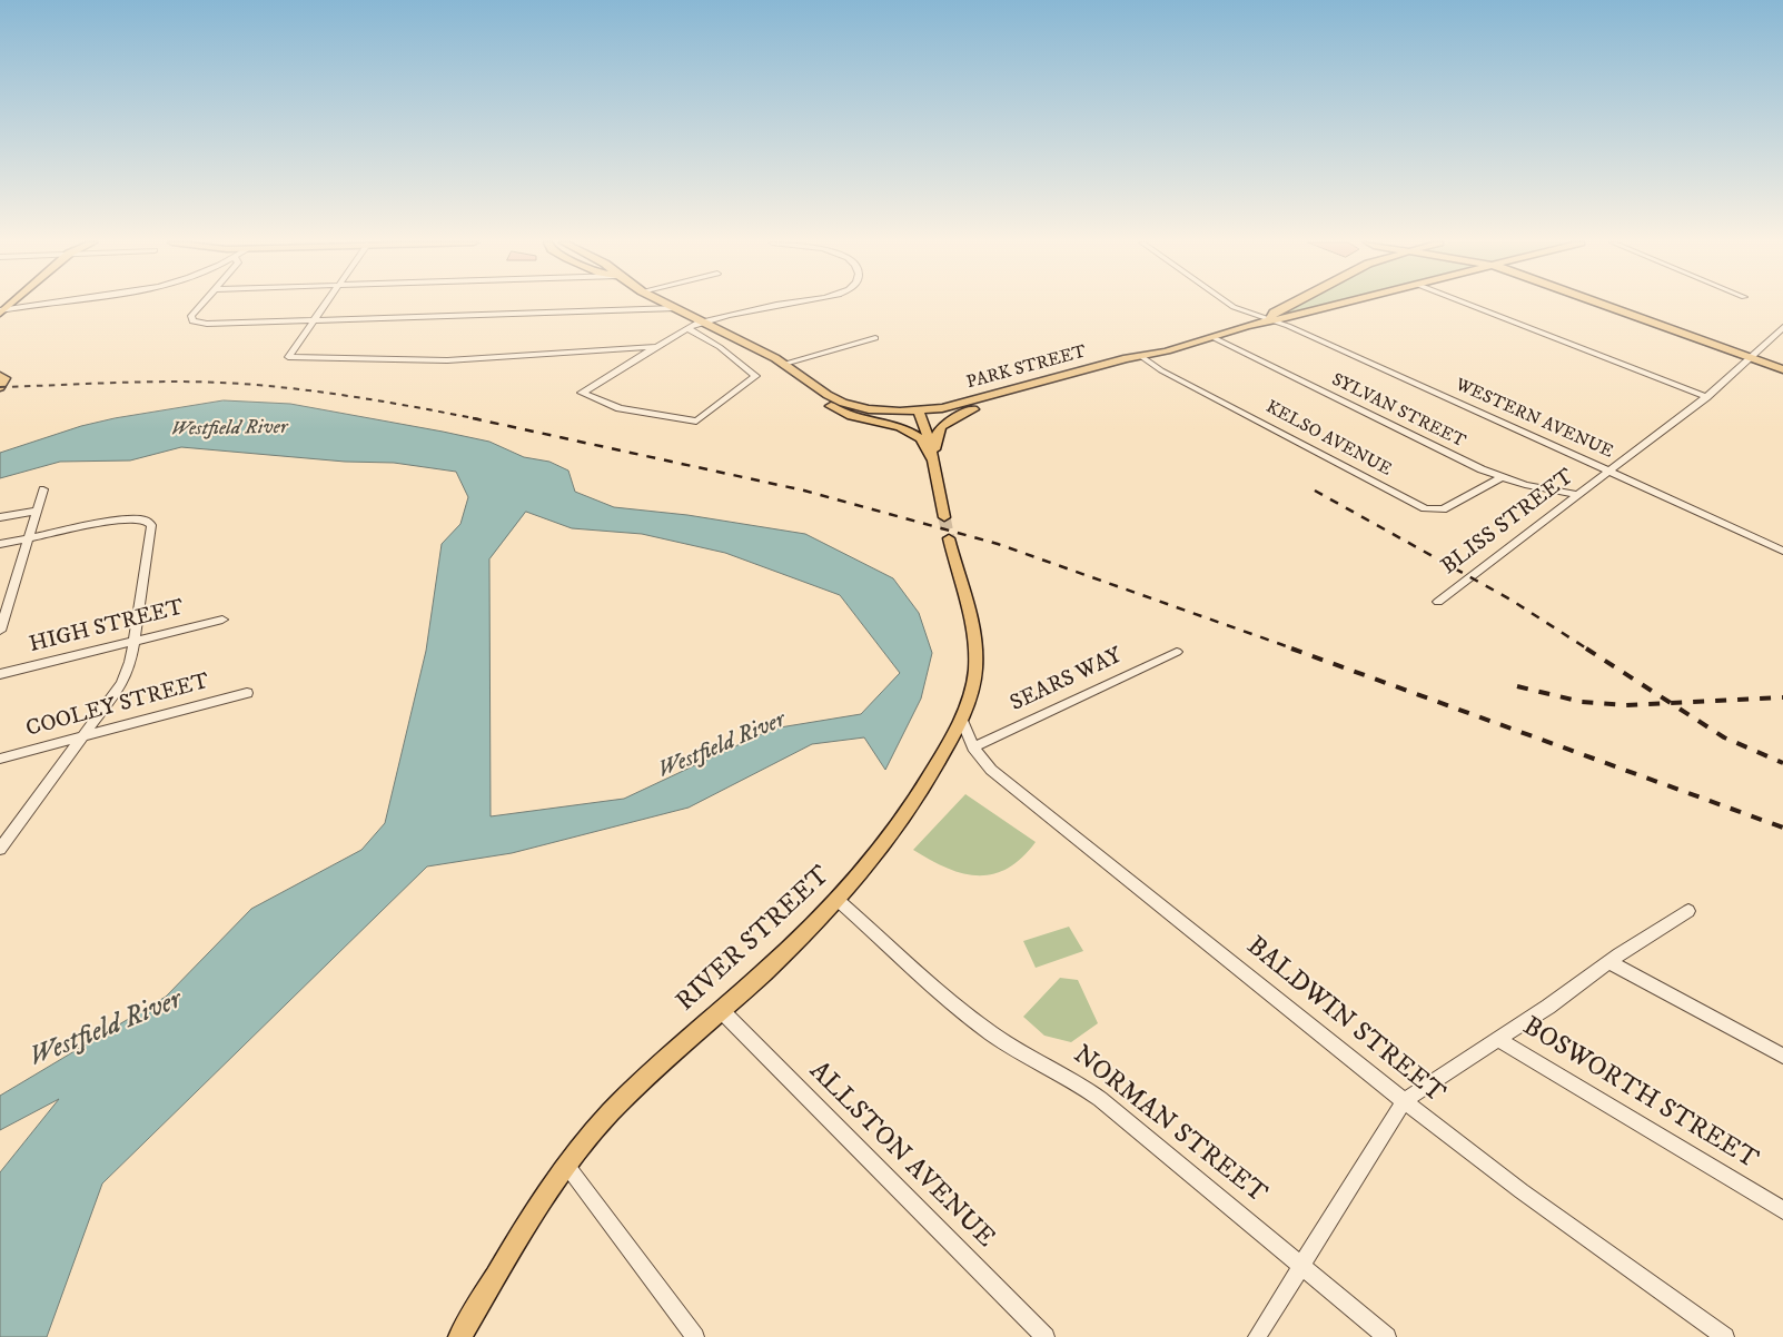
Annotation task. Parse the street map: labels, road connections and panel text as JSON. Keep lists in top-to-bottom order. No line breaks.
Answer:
{"streets":{"main road":["PARK STREET","RIVER STREET"],"street":["SYLVAN STREET","WESTERN AVENUE","KELSO AVENUE","BLISS STREET","HIGH STREET","SEARS WAY","COOLEY STREET","BALDWIN STREET","BOSWORTH STREET","NORMAN STREET","ALLSTON AVENUE"]},"crossings":[["PARK STREET","SYLVAN STREET"],["PARK STREET","WESTERN AVENUE"],["PARK STREET","KELSO AVENUE"],["SYLVAN STREET","KELSO AVENUE"],["SYLVAN STREET","BLISS STREET"],["WESTERN AVENUE","BLISS STREET"],["SEARS WAY","BALDWIN STREET"],["RIVER STREET","BALDWIN STREET"],["RIVER STREET","NORMAN STREET"],["RIVER STREET","ALLSTON AVENUE"]],"water":["Westfield River"]}
